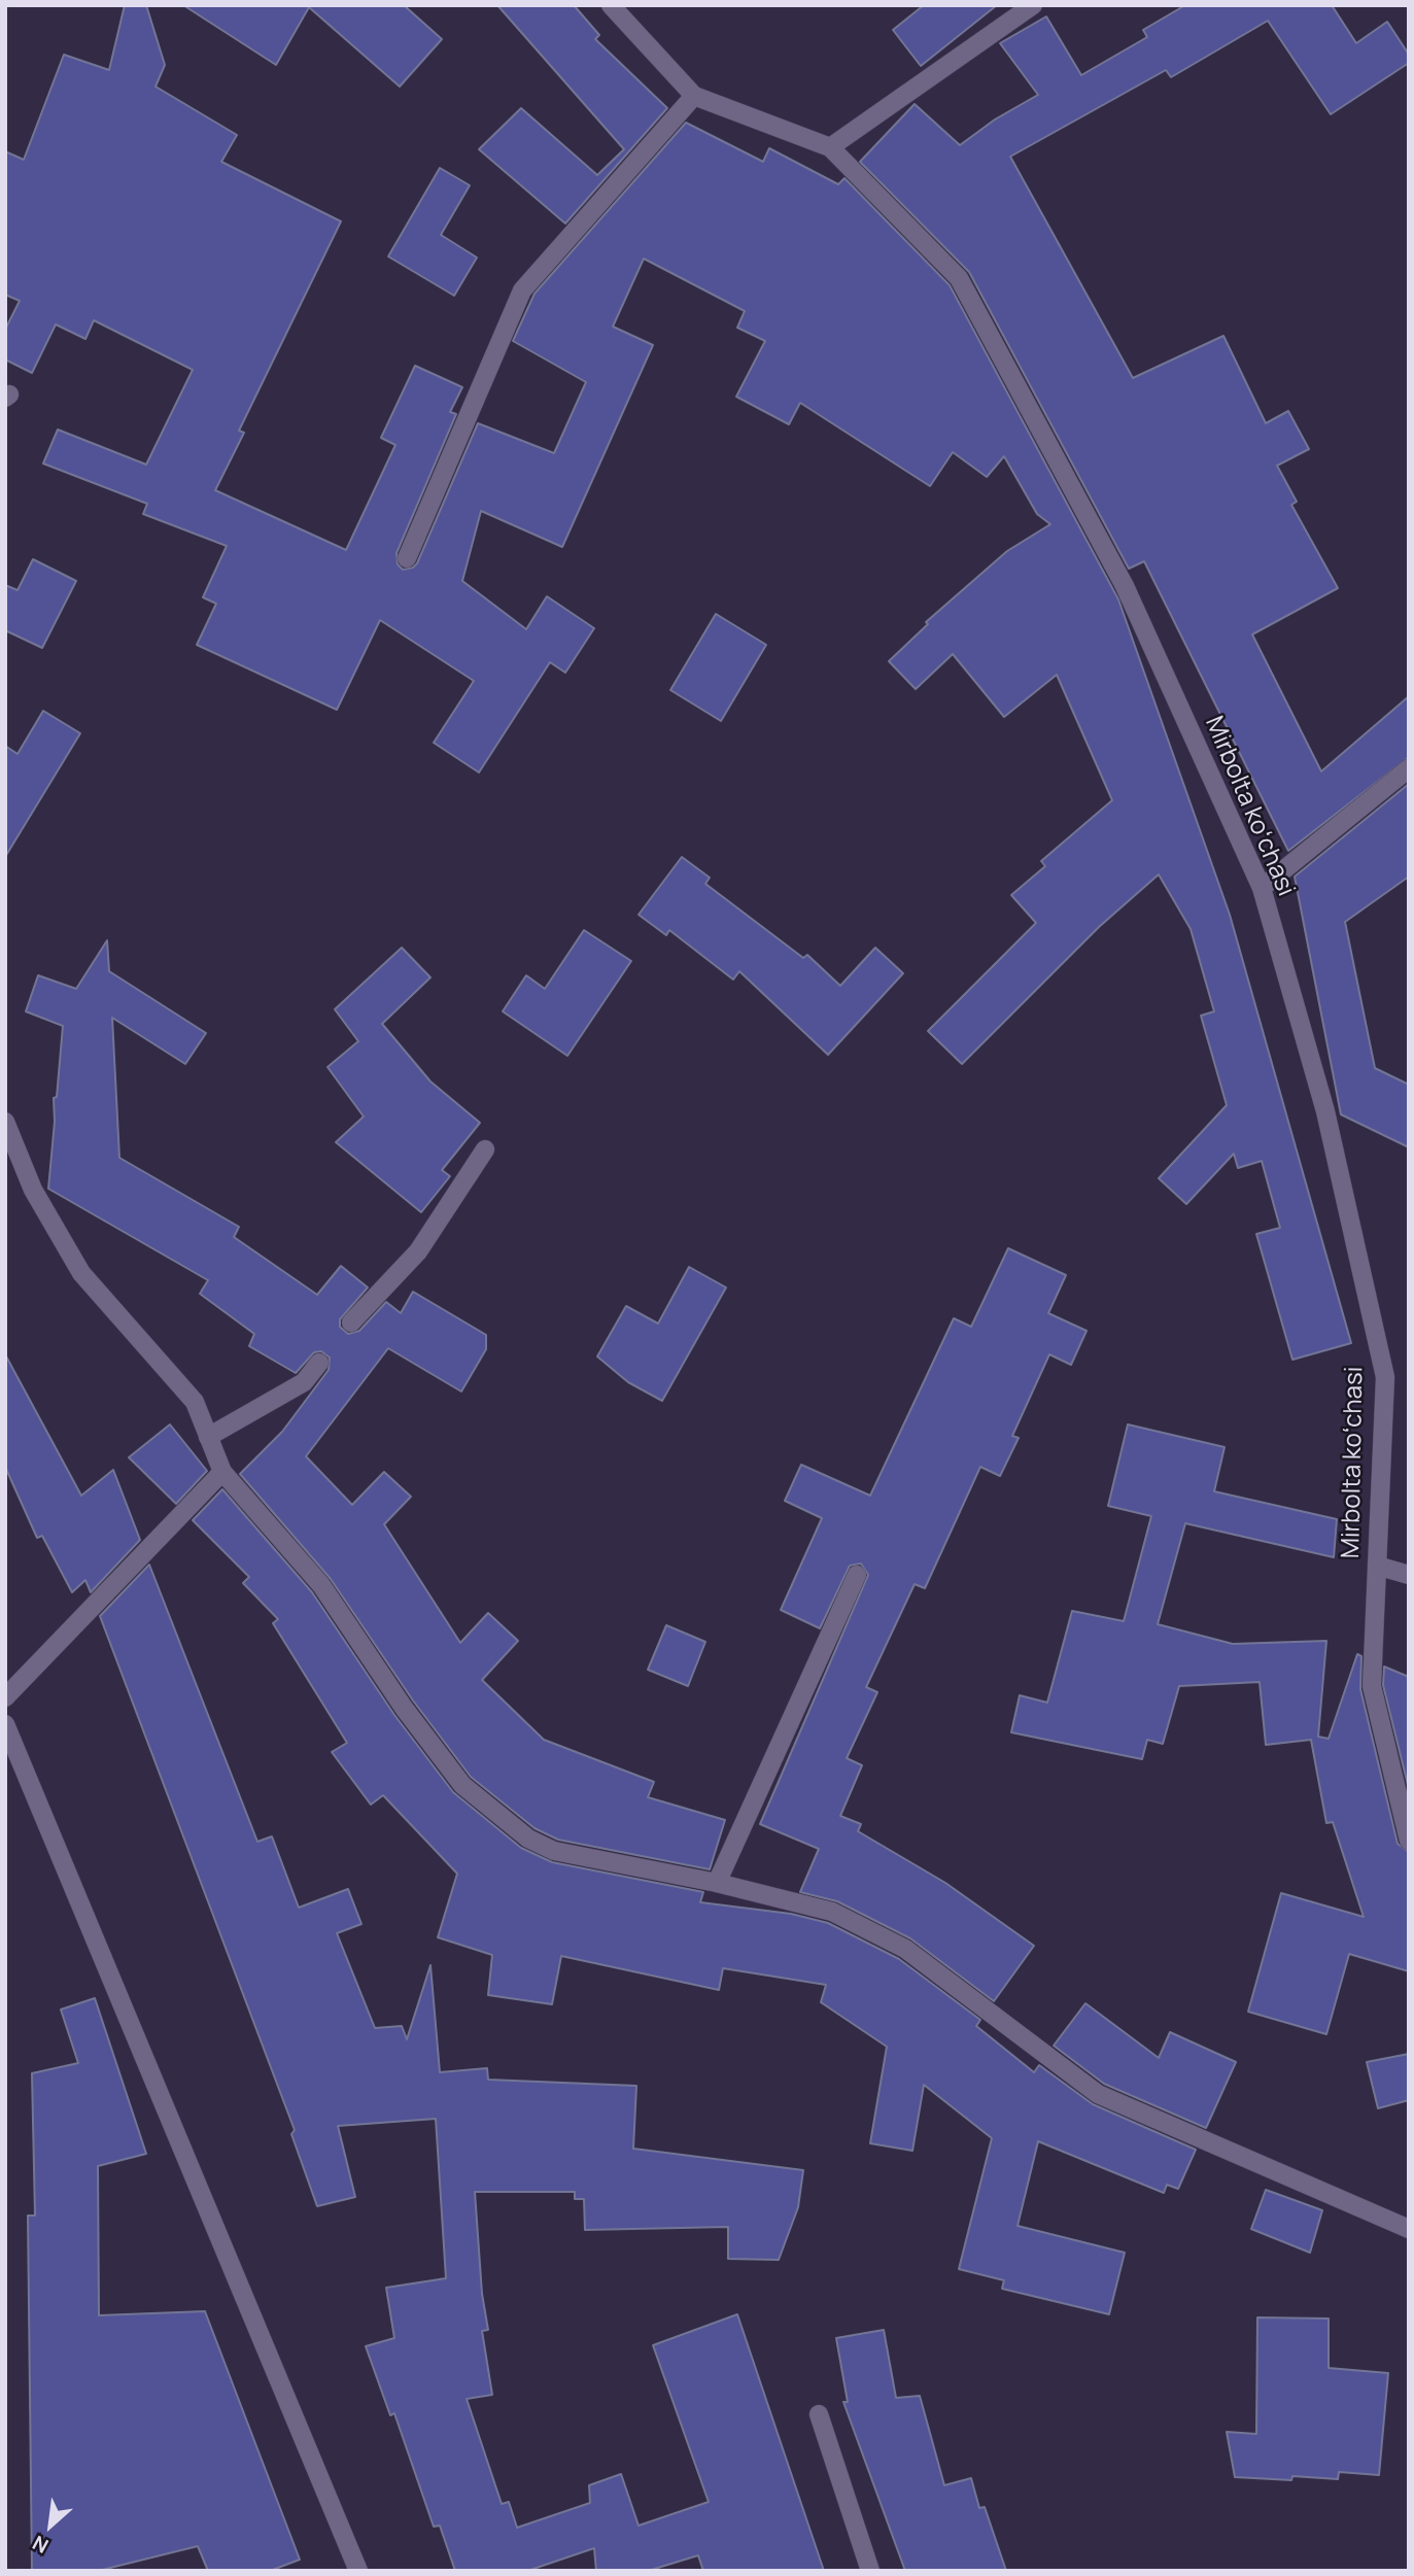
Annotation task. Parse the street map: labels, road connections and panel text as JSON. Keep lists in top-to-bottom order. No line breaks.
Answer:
{"streets":{"street":["Mirbolta koʻchasi"]},"north":"bottom left"}
